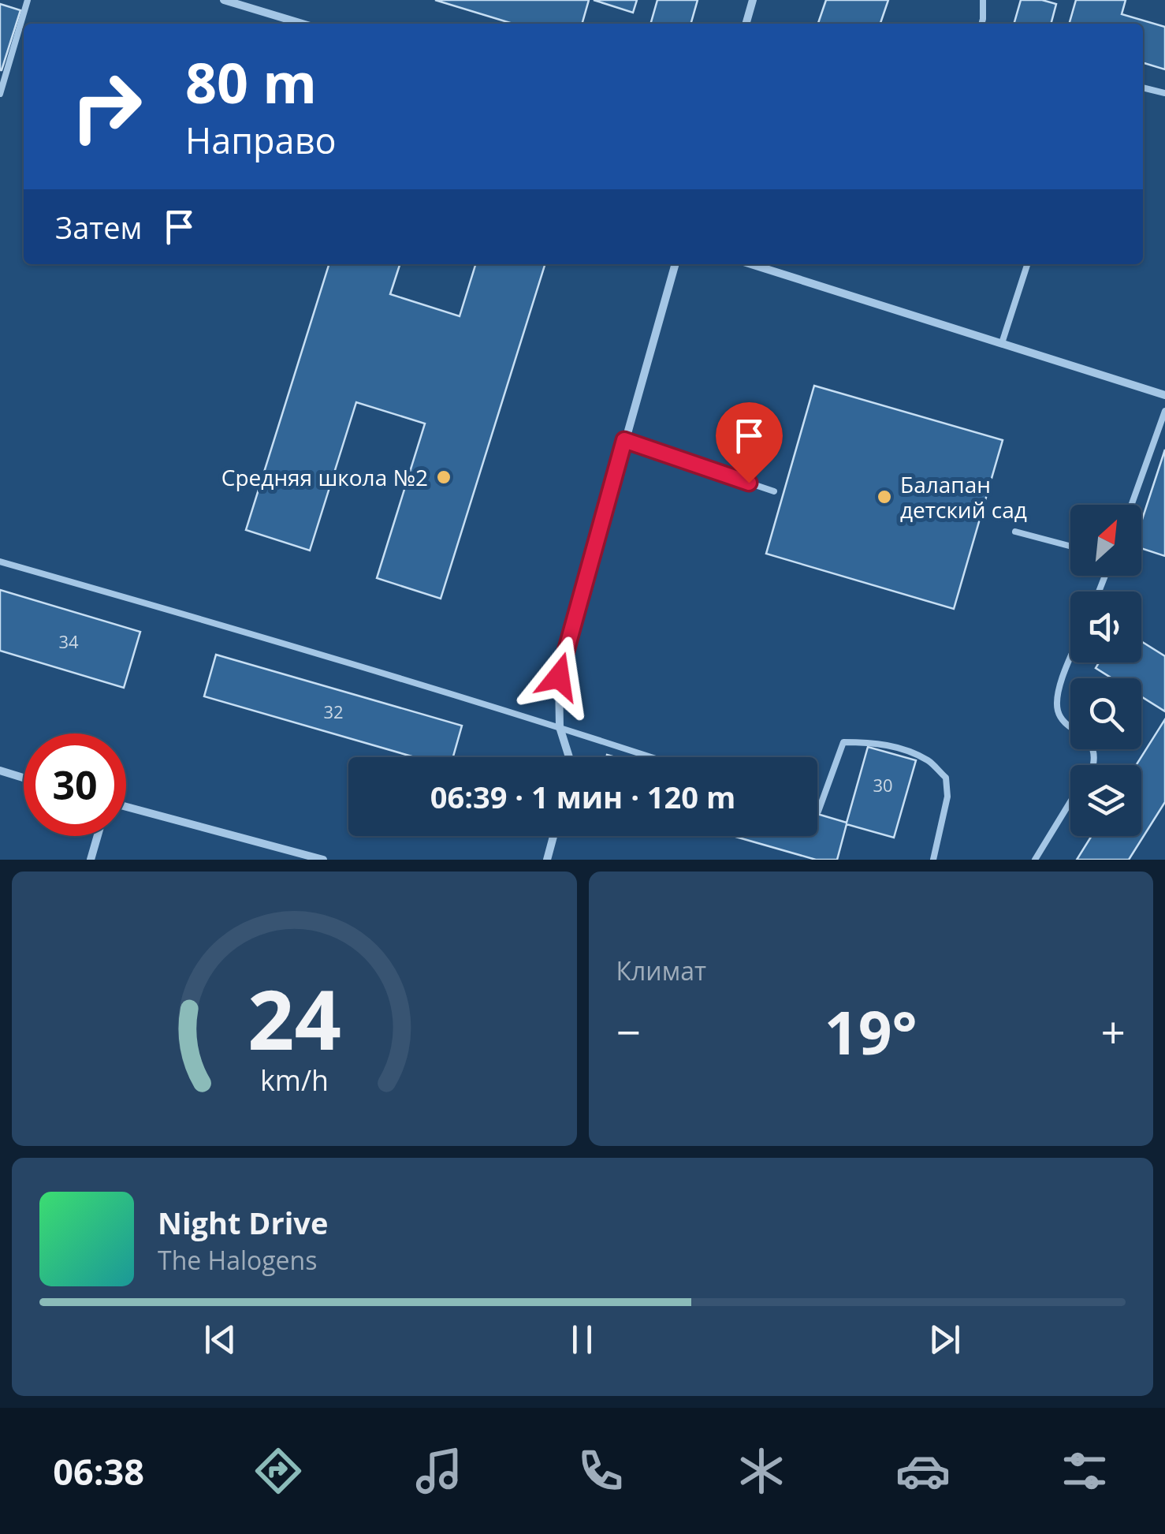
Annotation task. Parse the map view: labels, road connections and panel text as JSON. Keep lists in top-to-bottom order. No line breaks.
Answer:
{"places":["Средняя школа №2","Балапан детский сад"],"house_numbers":["34","32","30"],"north":"top right","page":{"turn":["80 m","Направо"],"then":"Затем","limit":"30","trip":"06:39 · 1 мин · 120 m","tile":"Климат","heat":["−","19°","+"],"song":["Night Drive","The Halogens"],"tabs":"06:38","gauge":["24","km/h"]}}
